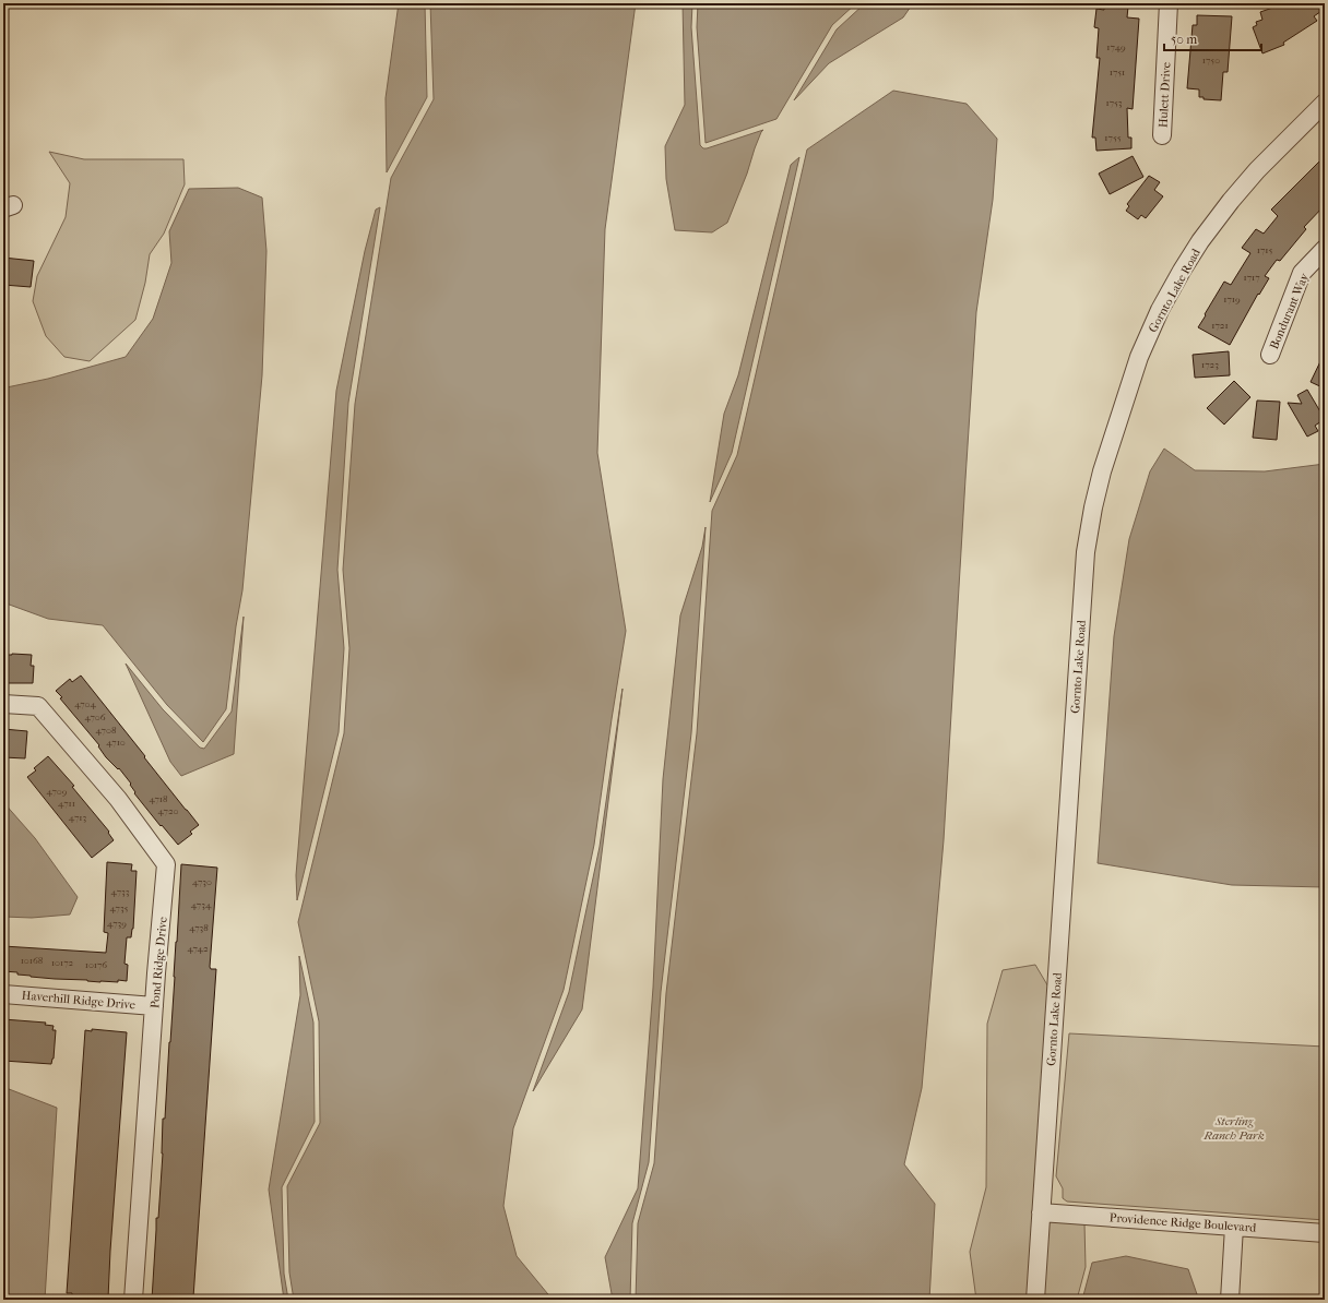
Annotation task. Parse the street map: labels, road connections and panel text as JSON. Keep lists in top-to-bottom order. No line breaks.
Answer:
{"streets":{"street":["Hulett Drive","Gornto Lake Road","Bondurant Way","Pond Ridge Drive","Haverhill Ridge Drive","Providence Ridge Boulevard"]},"crossings":[["Gornto Lake Road","Providence Ridge Boulevard"],["Pond Ridge Drive","Haverhill Ridge Drive"]],"parks":["Sterling Ranch Park"],"house_numbers":["1749","1750","1751","1753","1755","1715","1717","1719","1721","1723","4704","4706","4708","4710","4709","4718","4711","4720","4713","4730","4733","4734","4735","4739","4738","4742","10168","10172","10176"],"scale_bar":"50 m"}
